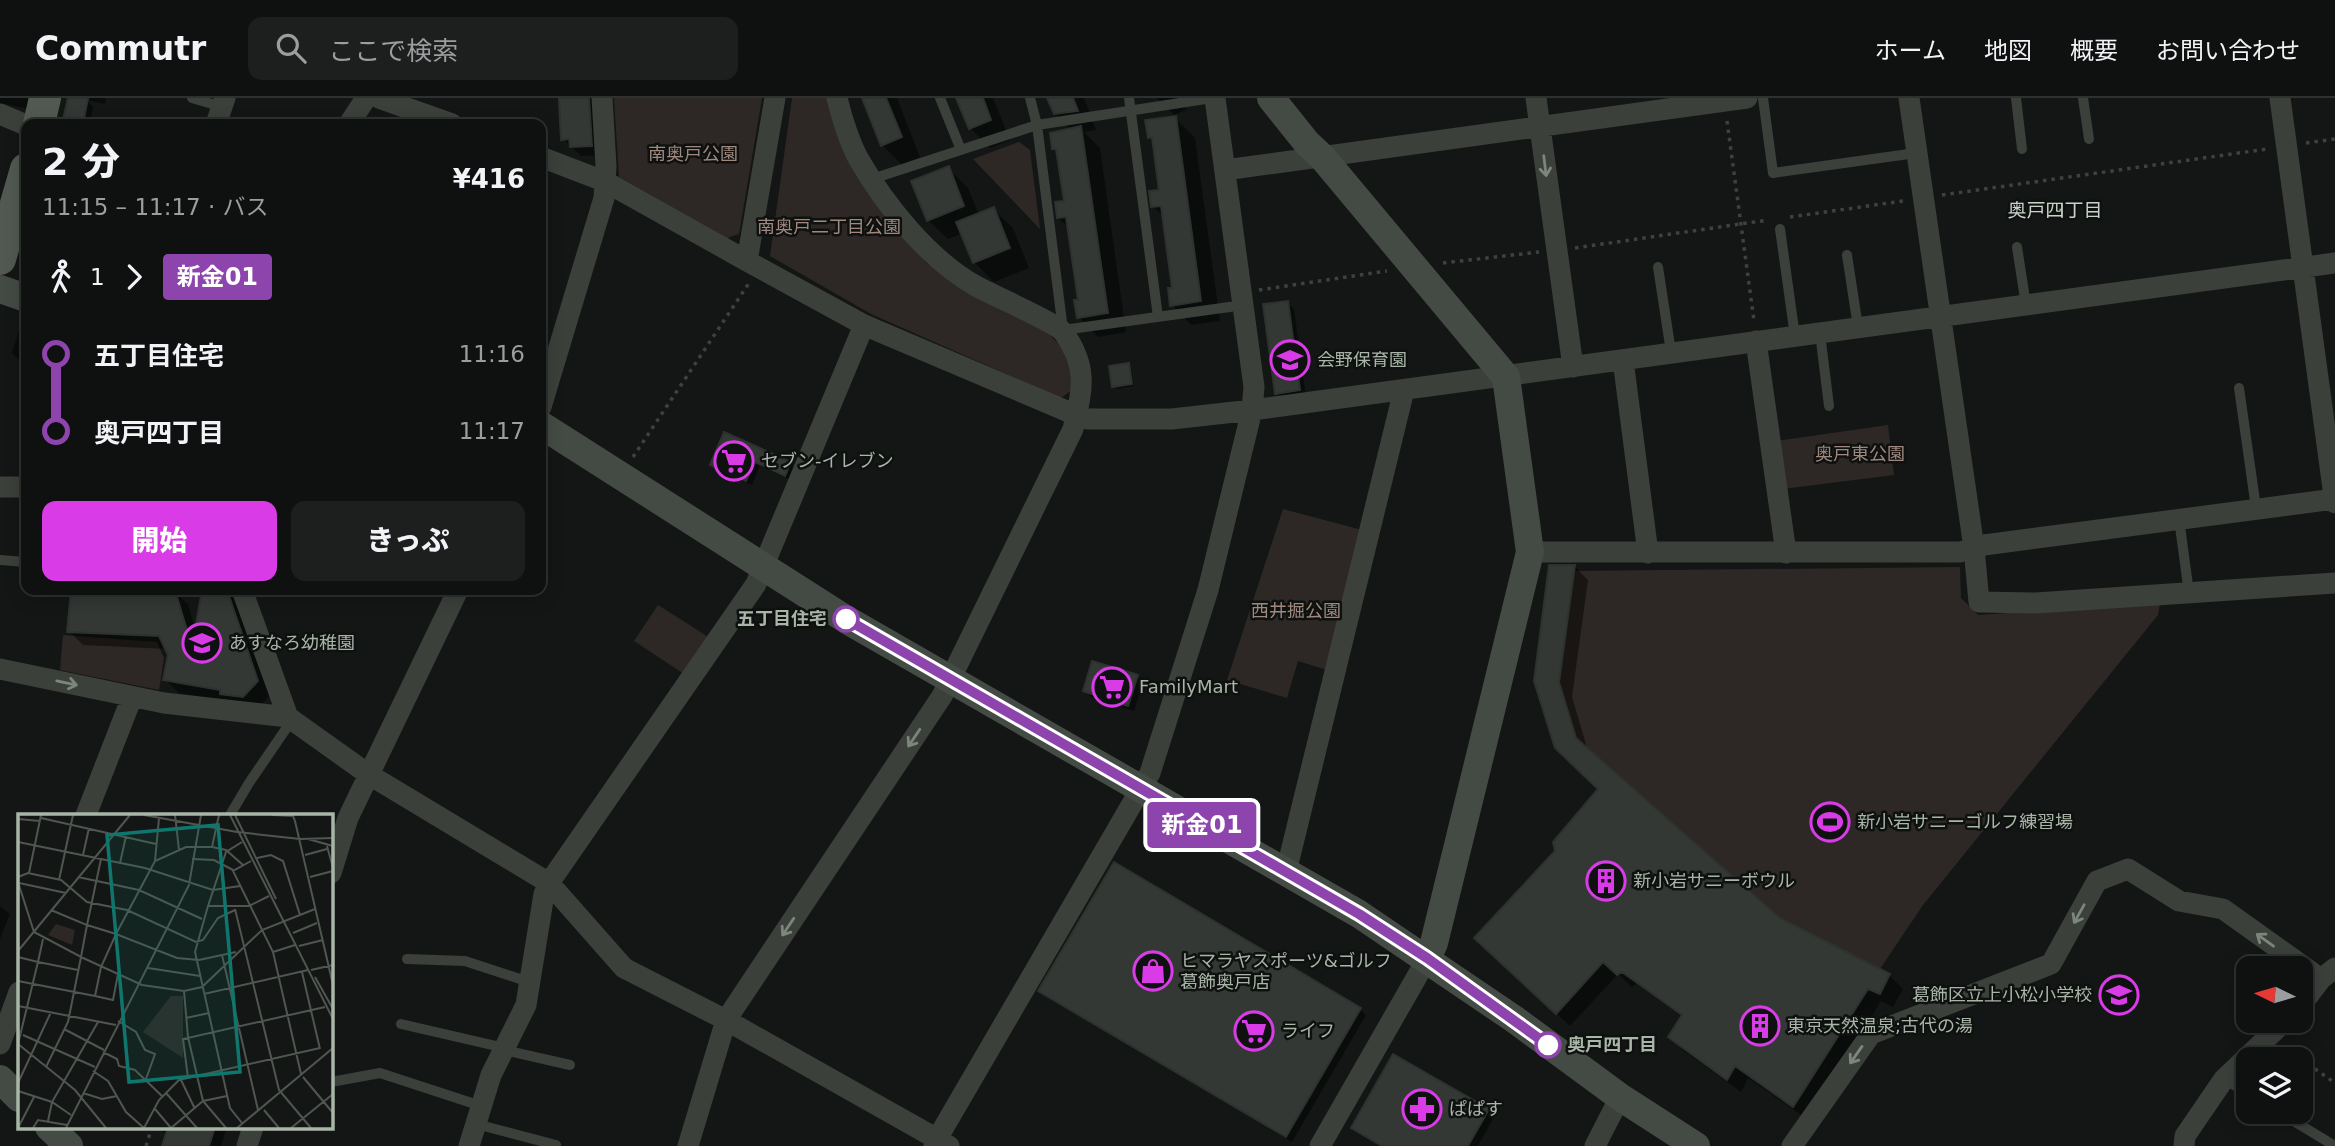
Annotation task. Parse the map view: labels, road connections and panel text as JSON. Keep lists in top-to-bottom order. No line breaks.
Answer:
{"districts":["奥戸四丁目"],"parks":["南奥戸公園","南奥戸二丁目公園","奥戸東公園","西井掘公園"],"places":{"school or university":["会野保育園","あすなろ幼稚園","葛飾区立上小松小学校"],"supermarket":["セブン-イレブン","FamilyMart","ライフ"],"other":["五丁目住宅","奥戸四丁目"],"sports":["新小岩サニーゴルフ練習場"],"building":["新小岩サニーボウル","東京天然温泉;古代の湯"],"shop":["ヒマラヤスポーツ&ゴルフ 葛飾奥戸店"],"pharmacy":["ぱぱす"]},"lines":["bus line 新金01"],"north":"left","page":{"header":"Commutr","search":"ここで検索","nav":["ホーム","地図","概要","お問い合わせ"],"on_map":"新金01","heading":["2 分","11:15 – 11:17 · バス","¥416"],"legs":["1","新金01"],"list":[{"name":"五丁目住宅","value":"11:16"},{"name":"奥戸四丁目","value":"11:17"}],"buttons":["開始","きっぷ"]}}
